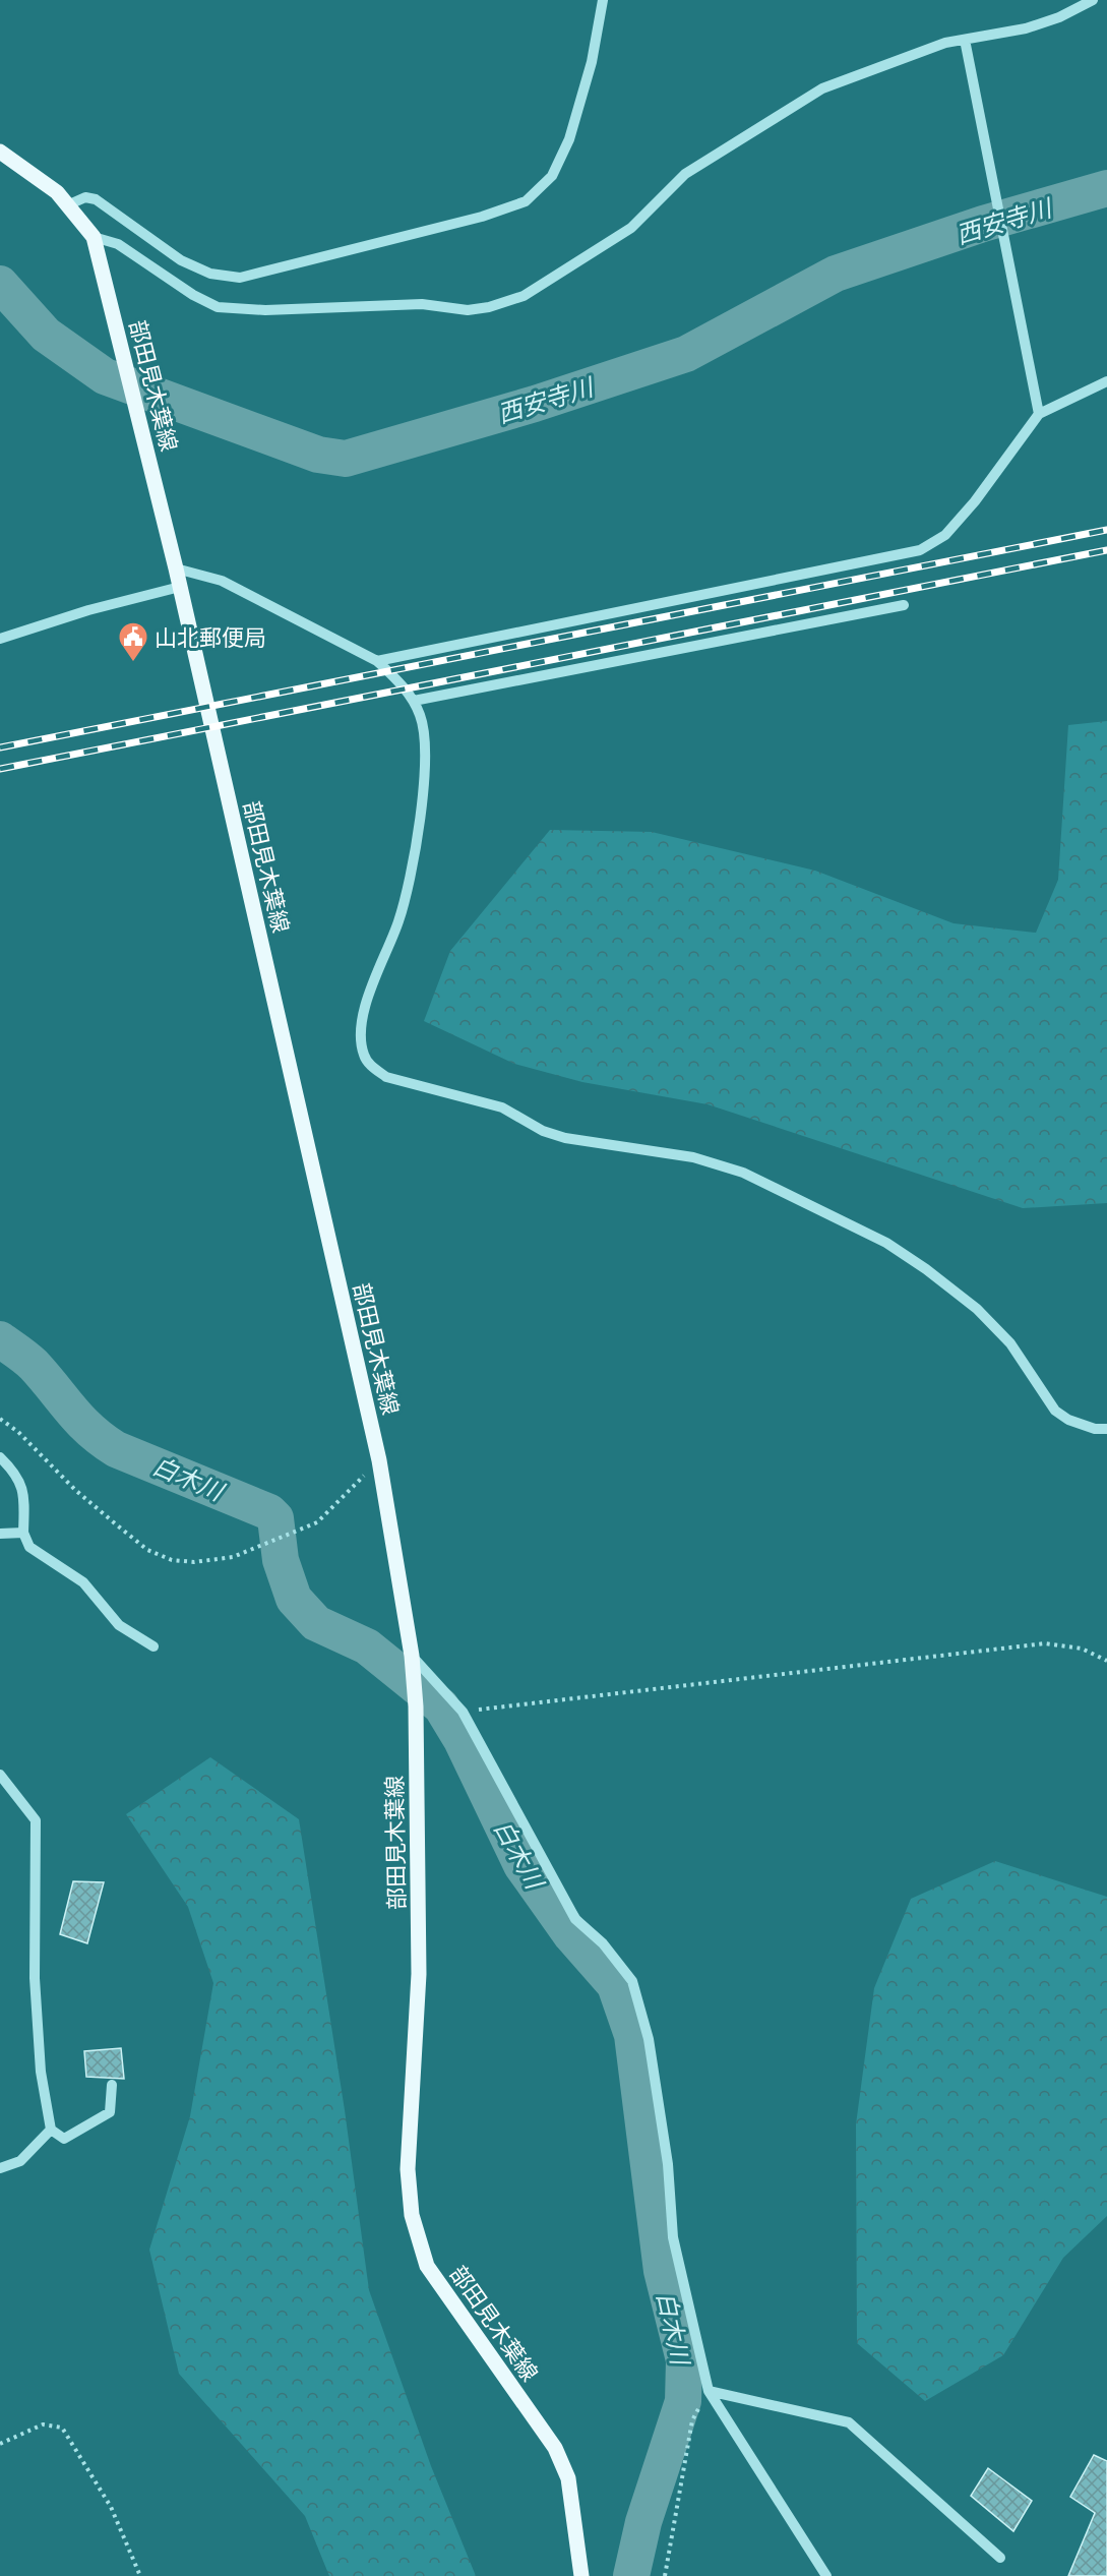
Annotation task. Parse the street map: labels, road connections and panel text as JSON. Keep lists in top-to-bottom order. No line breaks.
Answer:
{"streets":{"main road":["部田見木葉線"]},"water":["西安寺川","白木川"],"places":{"public building":["山北郵便局"]}}
